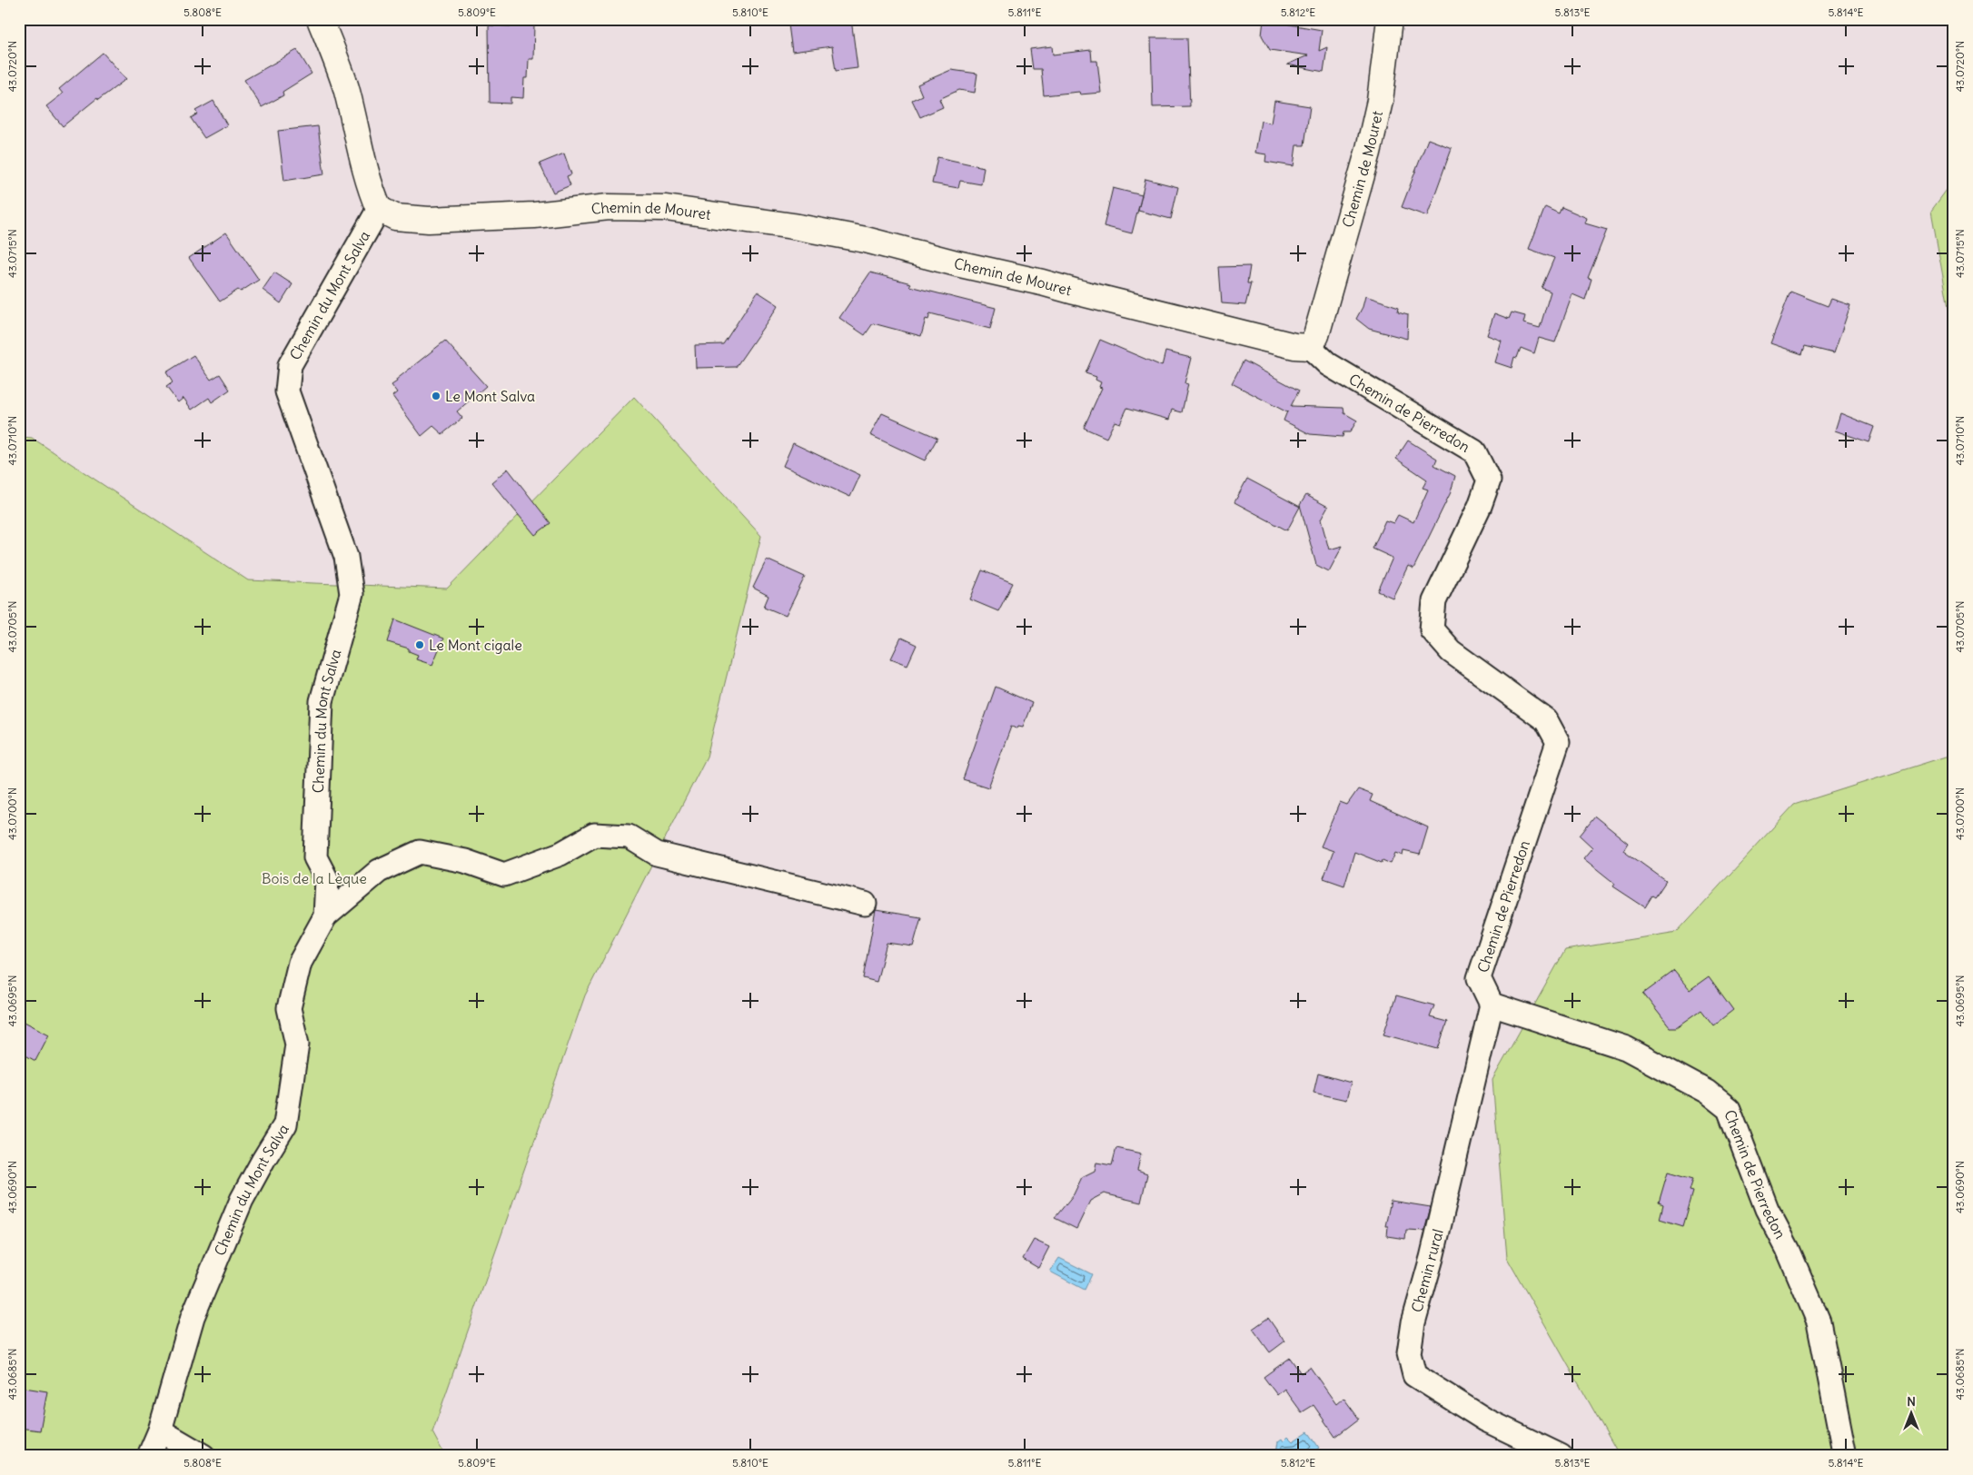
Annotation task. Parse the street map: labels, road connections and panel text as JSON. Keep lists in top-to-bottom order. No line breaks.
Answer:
{"streets":{"street":["Chemin de Mouret","Chemin du Mont Salva","Chemin de Pierredon","Chemin rural"]},"crossings":[["Chemin de Mouret","Chemin du Mont Salva"],["Chemin de Mouret","Chemin de Pierredon"],["Chemin de Pierredon","Chemin rural"]],"parks":["Bois de la Lèque"],"places":["Le Mont Salva","Le Mont cigale"],"north":"top","coordinates":["5.808°E","5.809°E","5.810°E","5.811°E","5.812°E","5.813°E","5.814°E","43.0720°N","43.0715°N","43.0710°N","43.0705°N","43.0700°N","43.0695°N","43.0690°N","43.0685°N"]}
